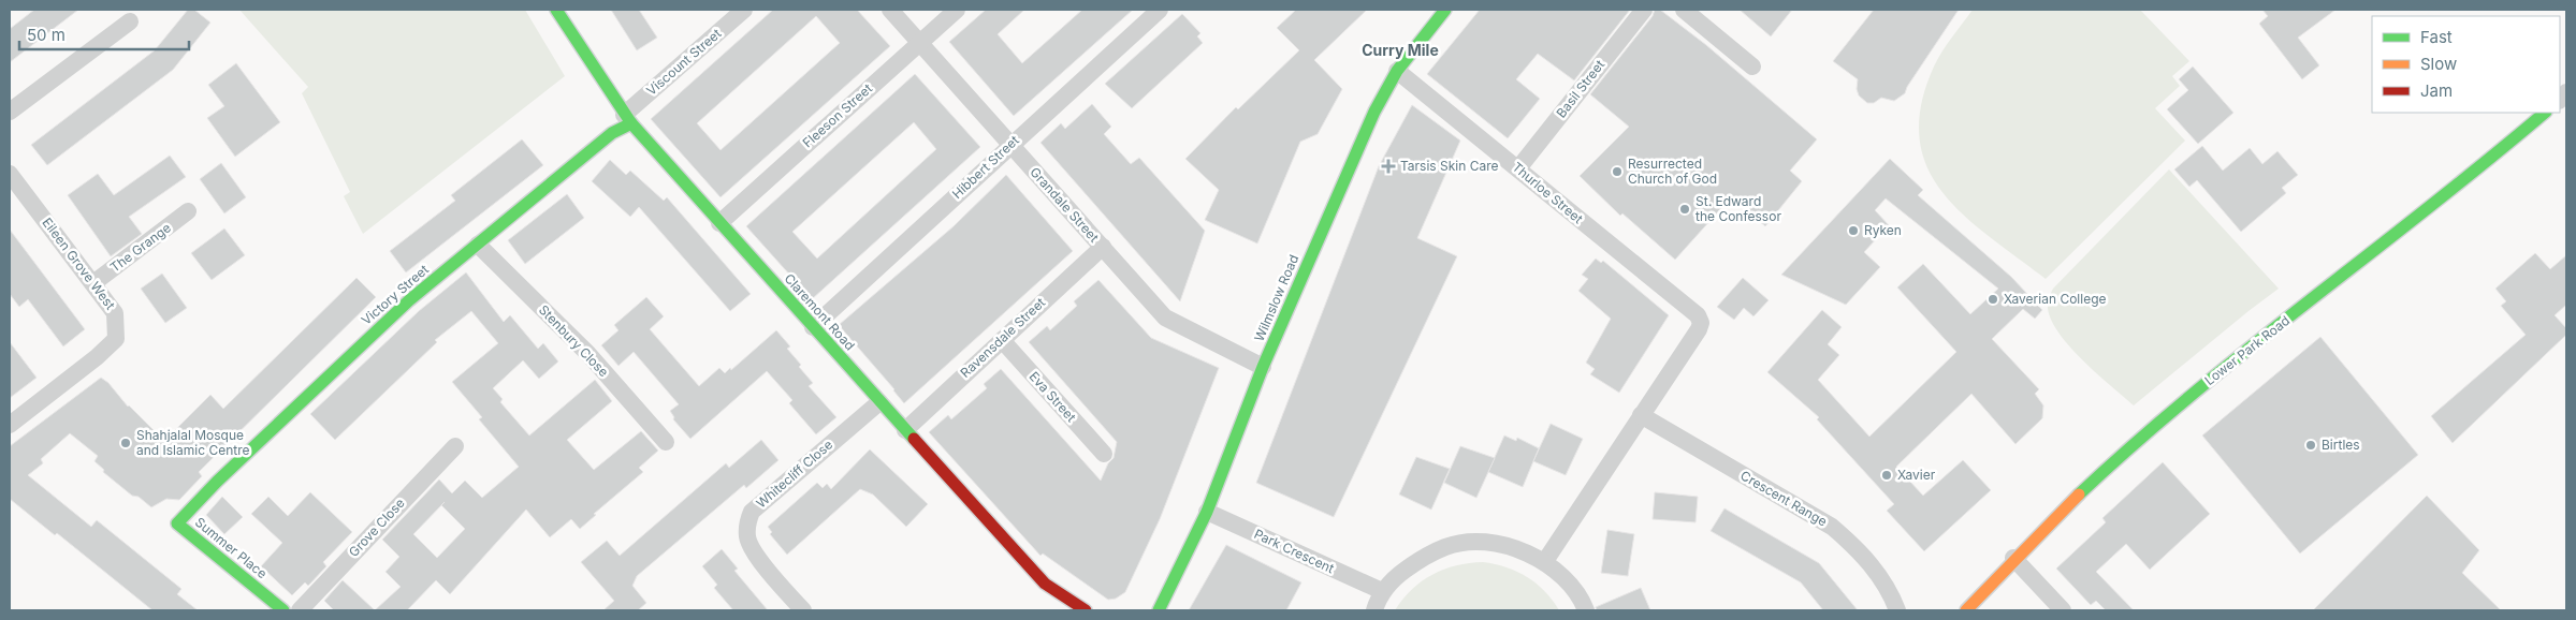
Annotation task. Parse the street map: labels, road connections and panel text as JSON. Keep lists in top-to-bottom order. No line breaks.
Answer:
{"streets":{"street":["Viscount Street","Basil Street","Fleeson Street","Hibbert Street","Thurloe Street","Grandale Street","The Grange","Eileen Grove West","Victory Street","Wilmslow Road","Claremont Road","Ravensdale Street","Stenbury Close","Lower Park Road","Eva Street","Whitecliff Close","Crescent Range","Grove Close","Summer Place","Park Crescent"]},"crossings":[["Viscount Street","Victory Street"],["Viscount Street","Claremont Road"],["Basil Street","Thurloe Street"],["Fleeson Street","Grandale Street"],["Fleeson Street","Claremont Road"],["Hibbert Street","Grandale Street"],["Hibbert Street","Claremont Road"],["Thurloe Street","Wilmslow Road"],["Thurloe Street","Crescent Range"],["Grandale Street","Wilmslow Road"],["Grandale Street","Ravensdale Street"],["The Grange","Eileen Grove West"],["Victory Street","Claremont Road"],["Victory Street","Stenbury Close"],["Victory Street","Summer Place"],["Wilmslow Road","Park Crescent"],["Claremont Road","Ravensdale Street"],["Claremont Road","Whitecliff Close"],["Ravensdale Street","Eva Street"]],"districts":["Curry Mile"],"places":{"health":["Tarsis Skin Care"],"other":["Resurrected Church of God","St. Edward the Confessor","Ryken","Xaverian College","Shahjalal Mosque and Islamic Centre","Birtles","Xavier"]},"legend":["Fast","Slow","Jam"],"scale_bar":"50 m"}
